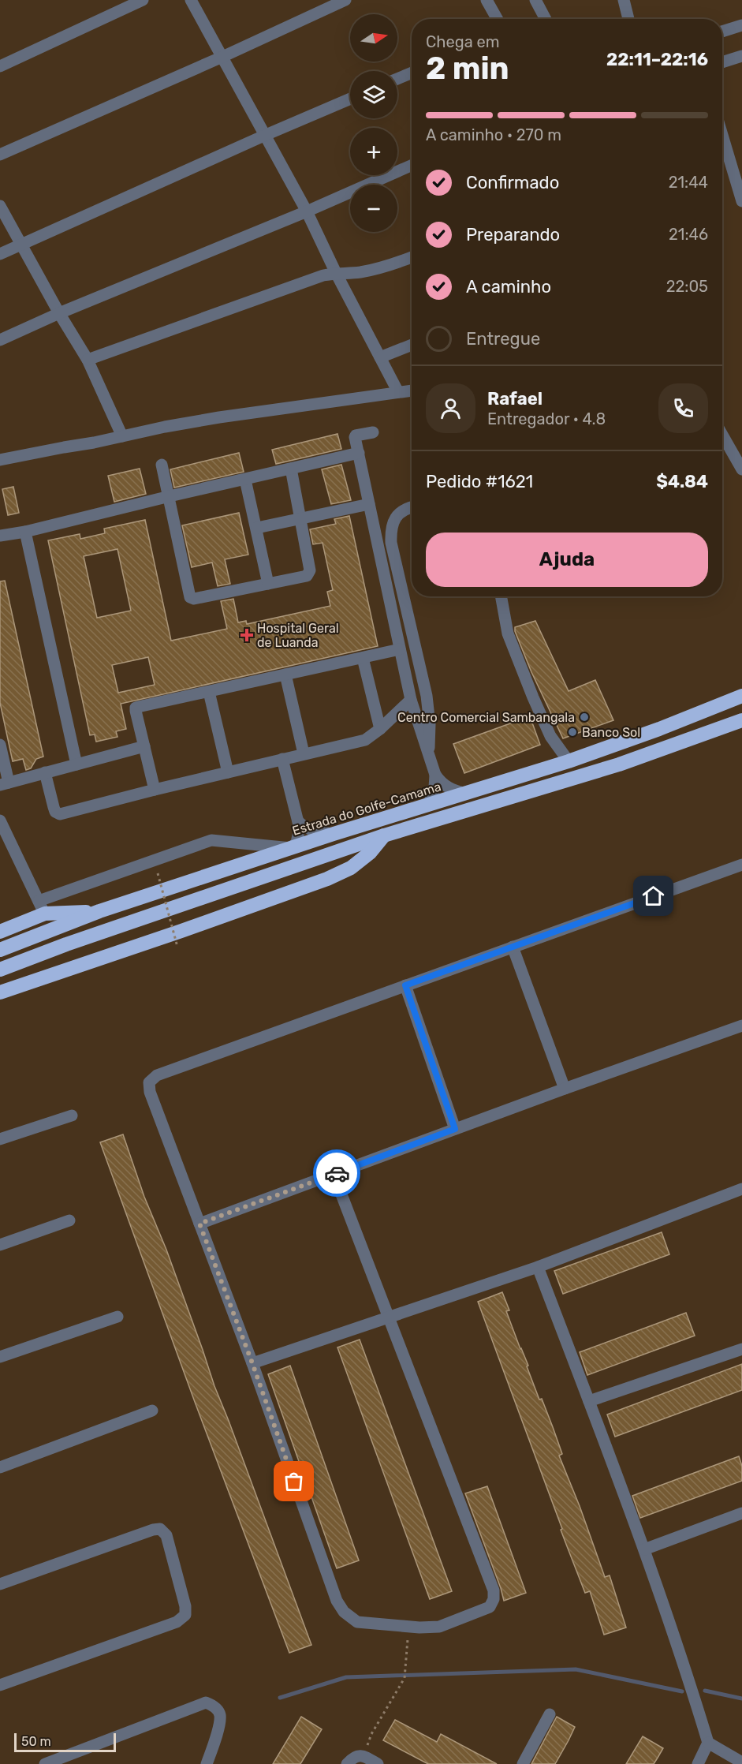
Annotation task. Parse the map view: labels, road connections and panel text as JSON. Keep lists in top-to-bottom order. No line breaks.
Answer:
{"streets":{"highway":["Estrada do Golfe-Camama"]},"places":{"health":["Hospital Geral de Luanda"],"other":["Centro Comercial Sambangala","Banco Sol"]},"scale_bar":"50 m","north":"right","page":{"map_buttons":["+","−"],"heading":["2 min","Chega em","22:11–22:16"],"panel":["Rafael","Entregador · 4.8","Pedido #1621","$4.84"],"bar":"A caminho · 270 m","list":[["Confirmado","21:44"],["Preparando","21:46"],["A caminho","22:05"],"Entregue"],"buttons":"Ajuda","scale":"50 m"}}
